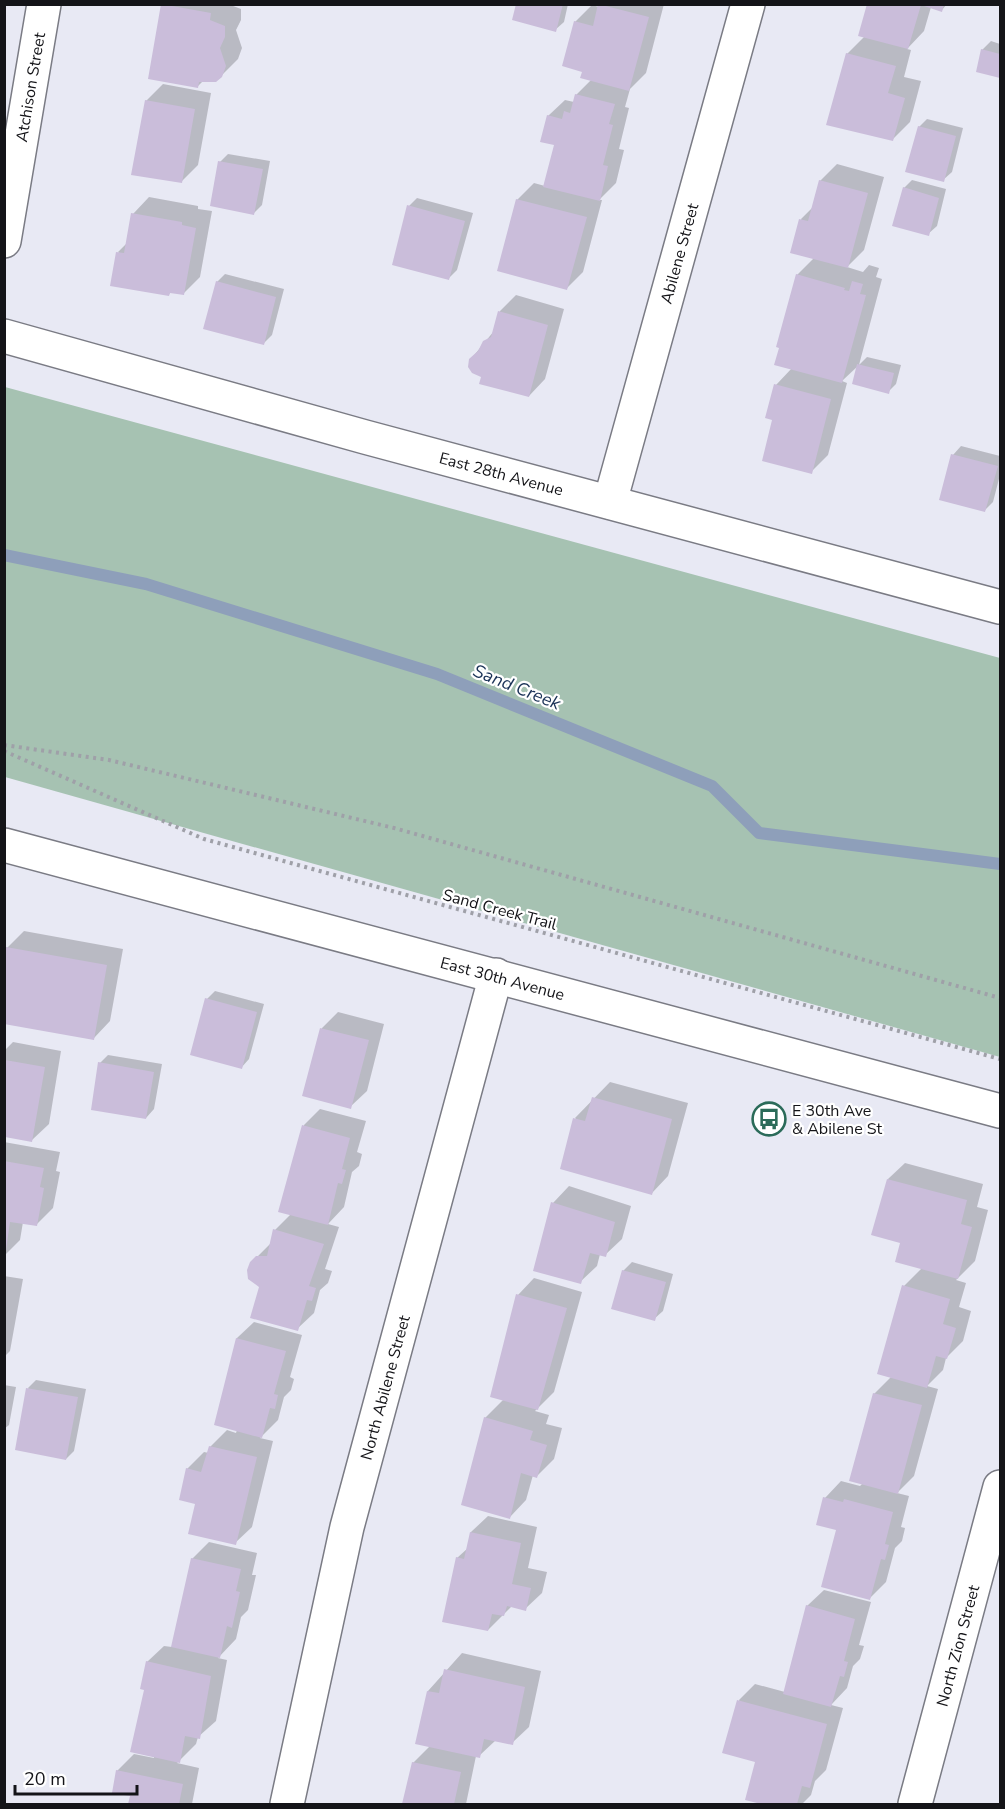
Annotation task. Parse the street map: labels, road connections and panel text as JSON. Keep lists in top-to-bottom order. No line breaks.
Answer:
{"streets":{"street":["Atchison Street","Abilene Street","East 28th Avenue","East 30th Avenue","North Abilene Street","North Zion Street"],"path":["Sand Creek Trail"]},"crossings":[["Abilene Street","East 28th Avenue"],["East 30th Avenue","North Abilene Street"]],"water":["Sand Creek"],"places":{"bus stop":["E 30th Ave & Abilene St"]},"scale_bar":"20 m"}
